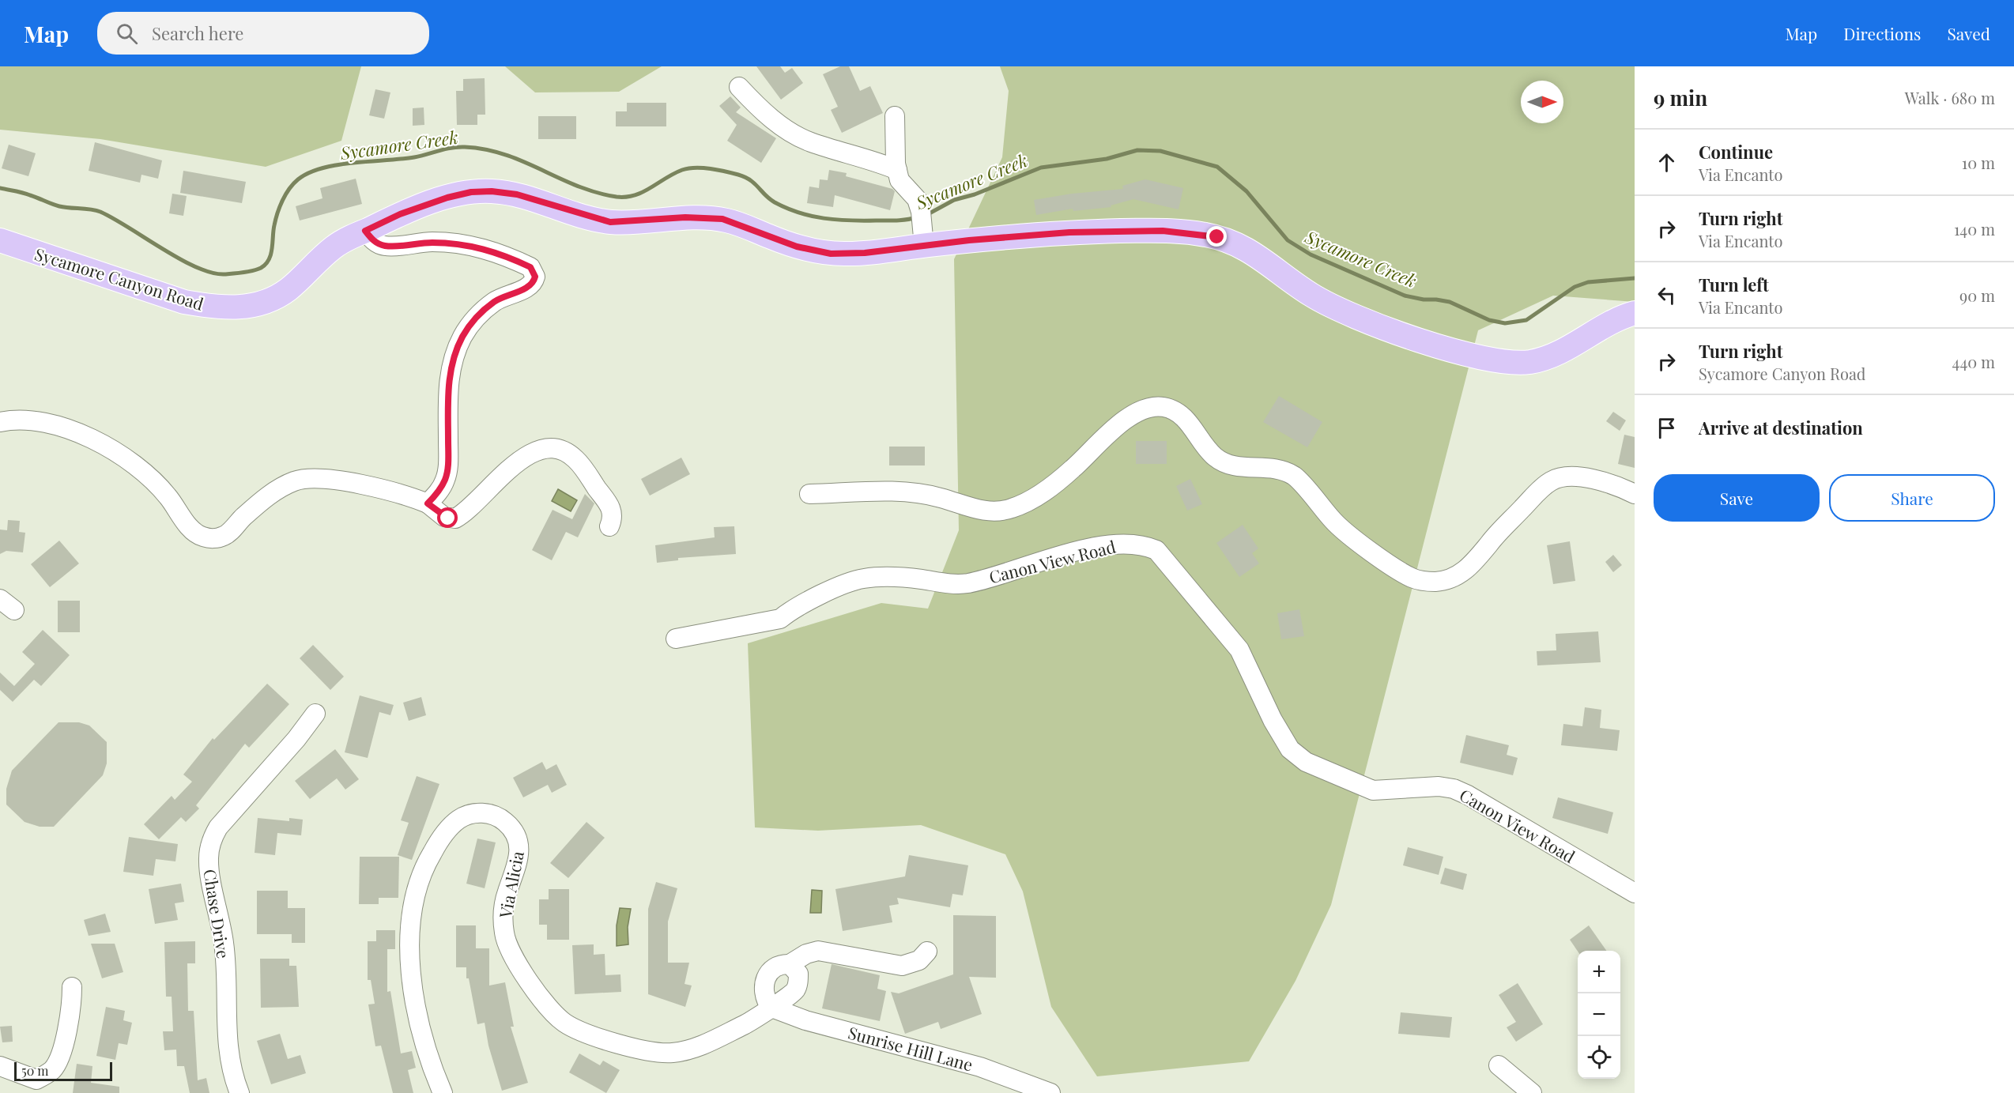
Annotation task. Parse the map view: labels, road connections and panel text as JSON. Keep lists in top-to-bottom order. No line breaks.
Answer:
{"streets":{"main road":["Sycamore Canyon Road"],"street":["Canon View Road","Via Alicia","Chase Drive","Sunrise Hill Lane"]},"crossings":[["Via Alicia","Sunrise Hill Lane"]],"water":["Sycamore Creek"],"scale_bar":"50 m","north":"right","page":{"header":"Map","search":"Search here","nav":["Map","Directions","Saved"],"heading":["9 min","Walk · 680 m"],"list":[["Continue","Via Encanto","10 m"],["Turn right","Via Encanto","140 m"],["Turn left","Via Encanto","90 m"],["Turn right","Sycamore Canyon Road","440 m"],"Arrive at destination"],"buttons":["Save","Share"],"map_buttons":["+","−"],"scale":"50 m"}}
